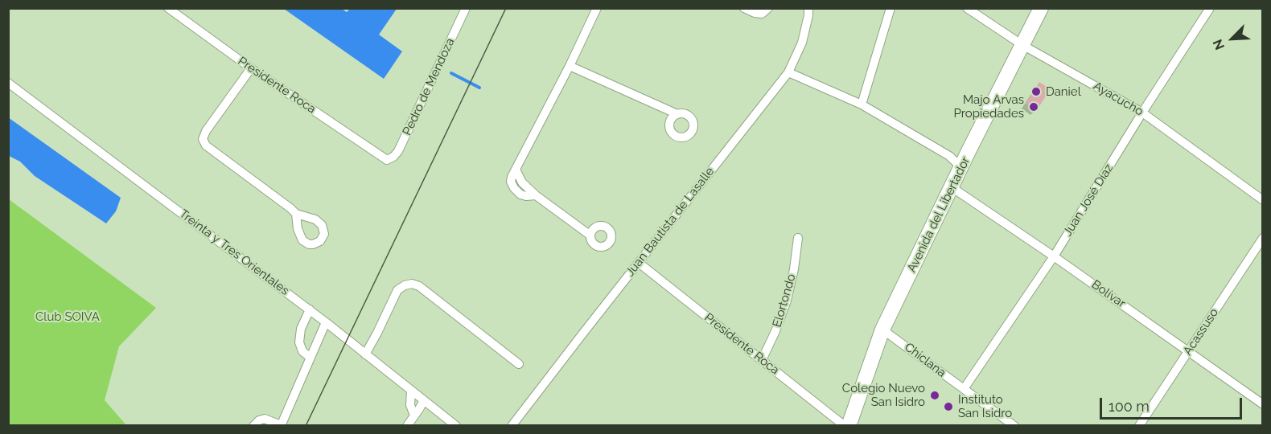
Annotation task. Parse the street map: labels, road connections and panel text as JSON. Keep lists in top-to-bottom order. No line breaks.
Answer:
{"streets":{"main road":["Avenida del Libertador"],"street":["Presidente Roca","Pedro de Mendoza","Ayacucho","Juan José Díaz","Juan Bautista de Lasalle","Treinta y Tres Orientales","Bolívar","Elortondo","Acassuso","Chiclana"]},"crossings":[["Presidente Roca","Pedro de Mendoza"],["Presidente Roca","Juan Bautista de Lasalle"],["Presidente Roca","Elortondo"],["Ayacucho","Juan José Díaz"],["Ayacucho","Avenida del Libertador"],["Juan José Díaz","Bolívar"],["Juan José Díaz","Chiclana"],["Avenida del Libertador","Bolívar"],["Avenida del Libertador","Chiclana"],["Bolívar","Acassuso"]],"parks":["Club SOIVA"],"places":["Daniel","Majo Arvas Propiedades","Colegio Nuevo San Isidro","Instituto San Isidro"],"scale_bar":"100 m","north":"bottom left"}
